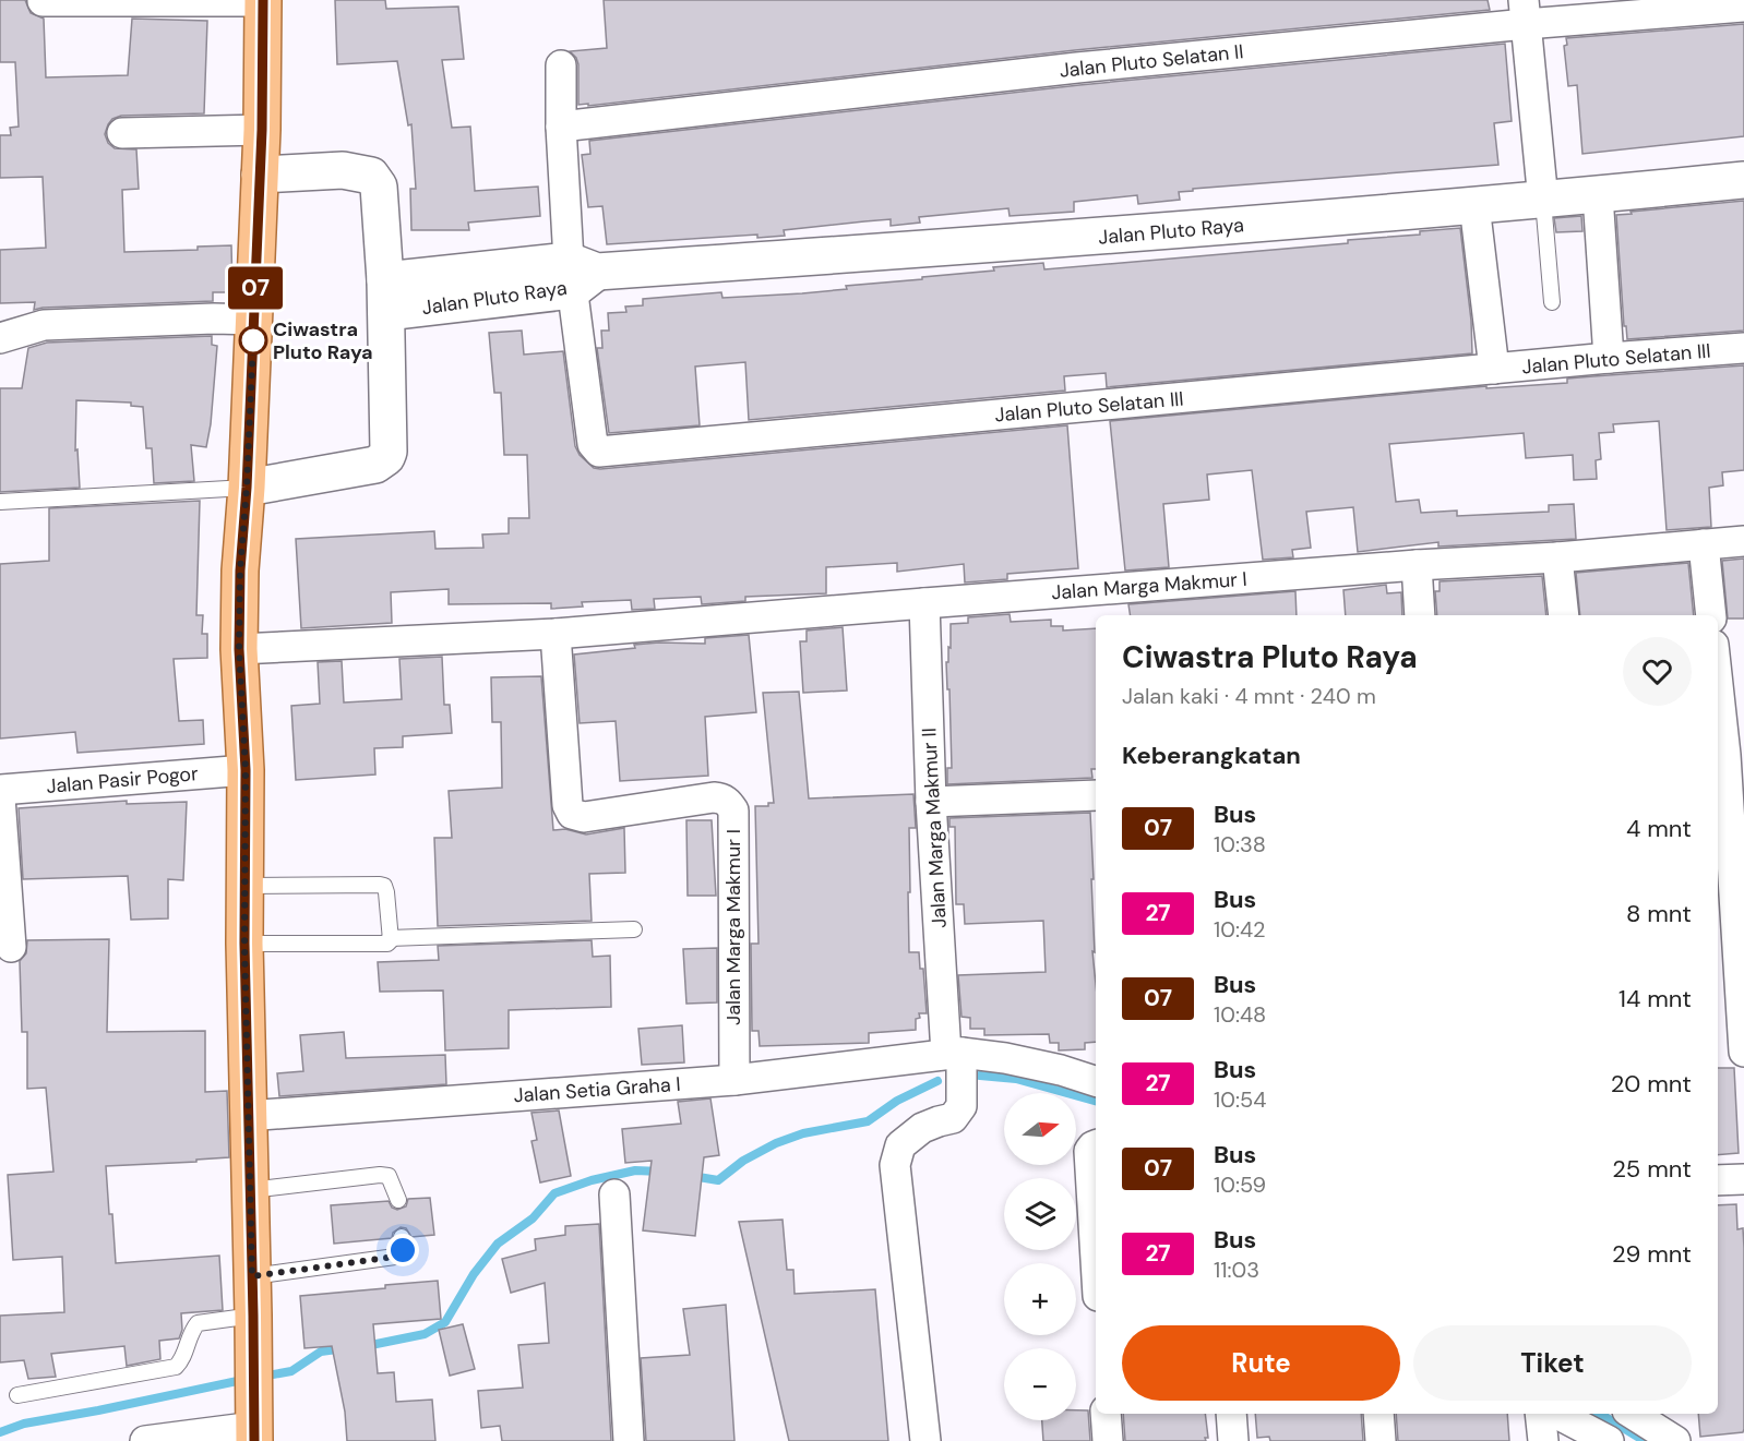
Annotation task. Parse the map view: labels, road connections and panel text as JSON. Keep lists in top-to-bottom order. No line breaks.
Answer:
{"streets":{"street":["Jalan Pluto Selatan II","Jalan Pluto Raya","Jalan Pluto Selatan III","Jalan Marga Makmur I","Jalan Pasir Pogor","Jalan Marga Makmur II","Jalan Setia Graha I"]},"crossings":[["Jalan Pluto Raya","Jalan Pluto Selatan III"],["Jalan Marga Makmur I","Jalan Marga Makmur II"],["Jalan Marga Makmur I","Jalan Setia Graha I"],["Jalan Marga Makmur II","Jalan Setia Graha I"]],"places":["Ciwastra Pluto Raya"],"lines":["bus line 07"],"north":"right","page":{"on_map":"07","heading":[["Ciwastra Pluto Raya","Jalan kaki · 4 mnt · 240 m"],"Keberangkatan"],"list":[{"mark":"07","name":"Bus","note":"10:38","value":"4 mnt"},{"mark":"27","name":"Bus","note":"10:42","value":"8 mnt"},{"mark":"07","name":"Bus","note":"10:48","value":"14 mnt"},{"mark":"27","name":"Bus","note":"10:54","value":"20 mnt"},{"mark":"07","name":"Bus","note":"10:59","value":"25 mnt"},{"mark":"27","name":"Bus","note":"11:03","value":"29 mnt"}],"map_buttons":["+","−"],"buttons":["Rute","Tiket"]}}
